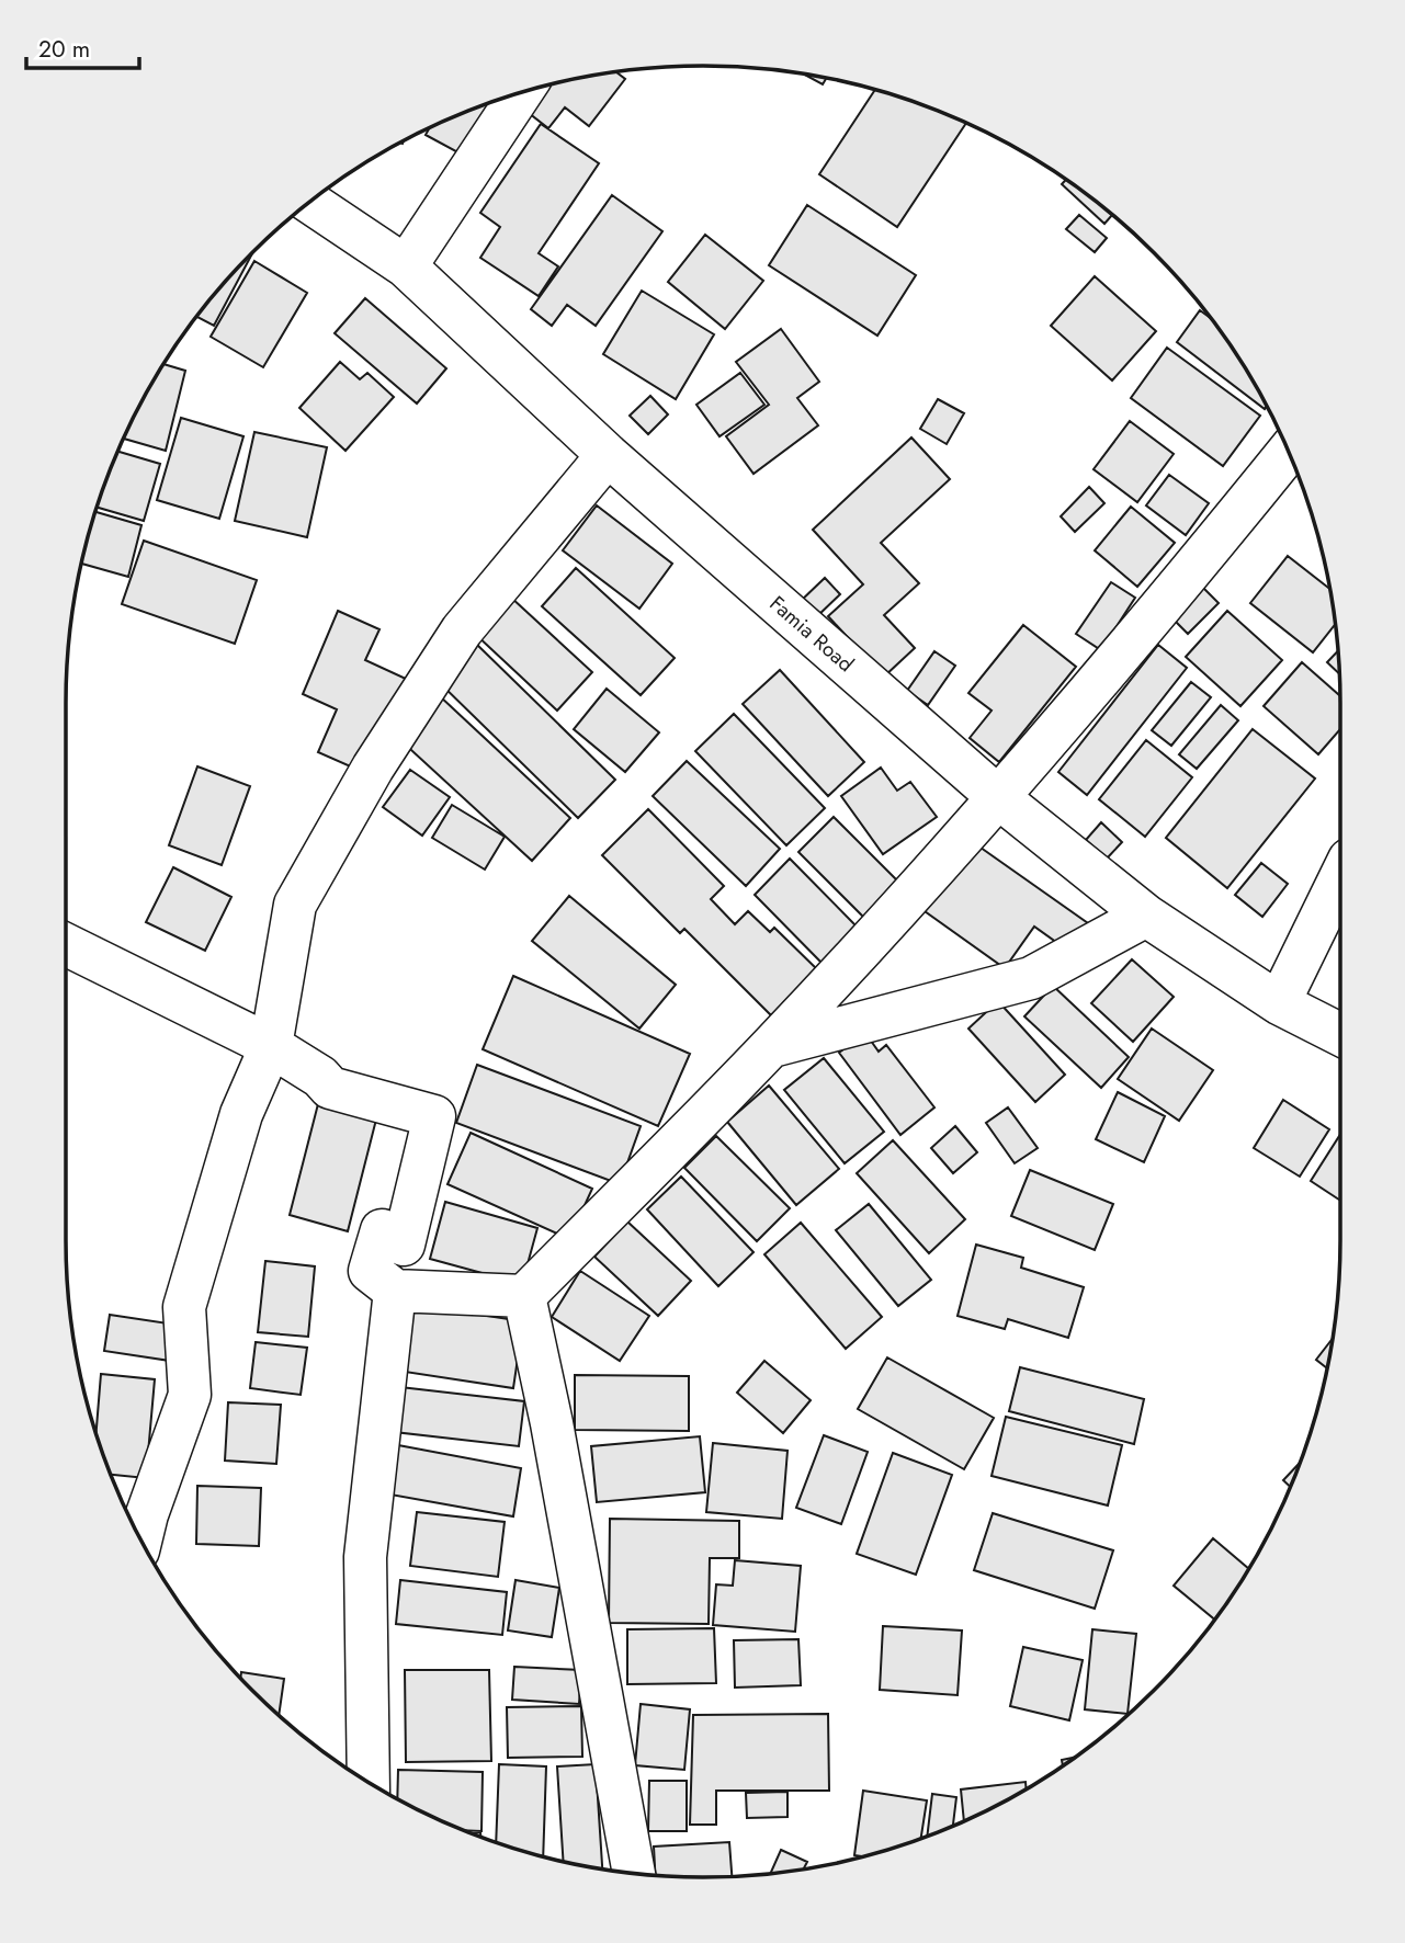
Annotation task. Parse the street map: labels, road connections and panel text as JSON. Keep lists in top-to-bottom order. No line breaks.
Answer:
{"streets":{"street":["Famia Road"]},"scale_bar":"20 m"}
